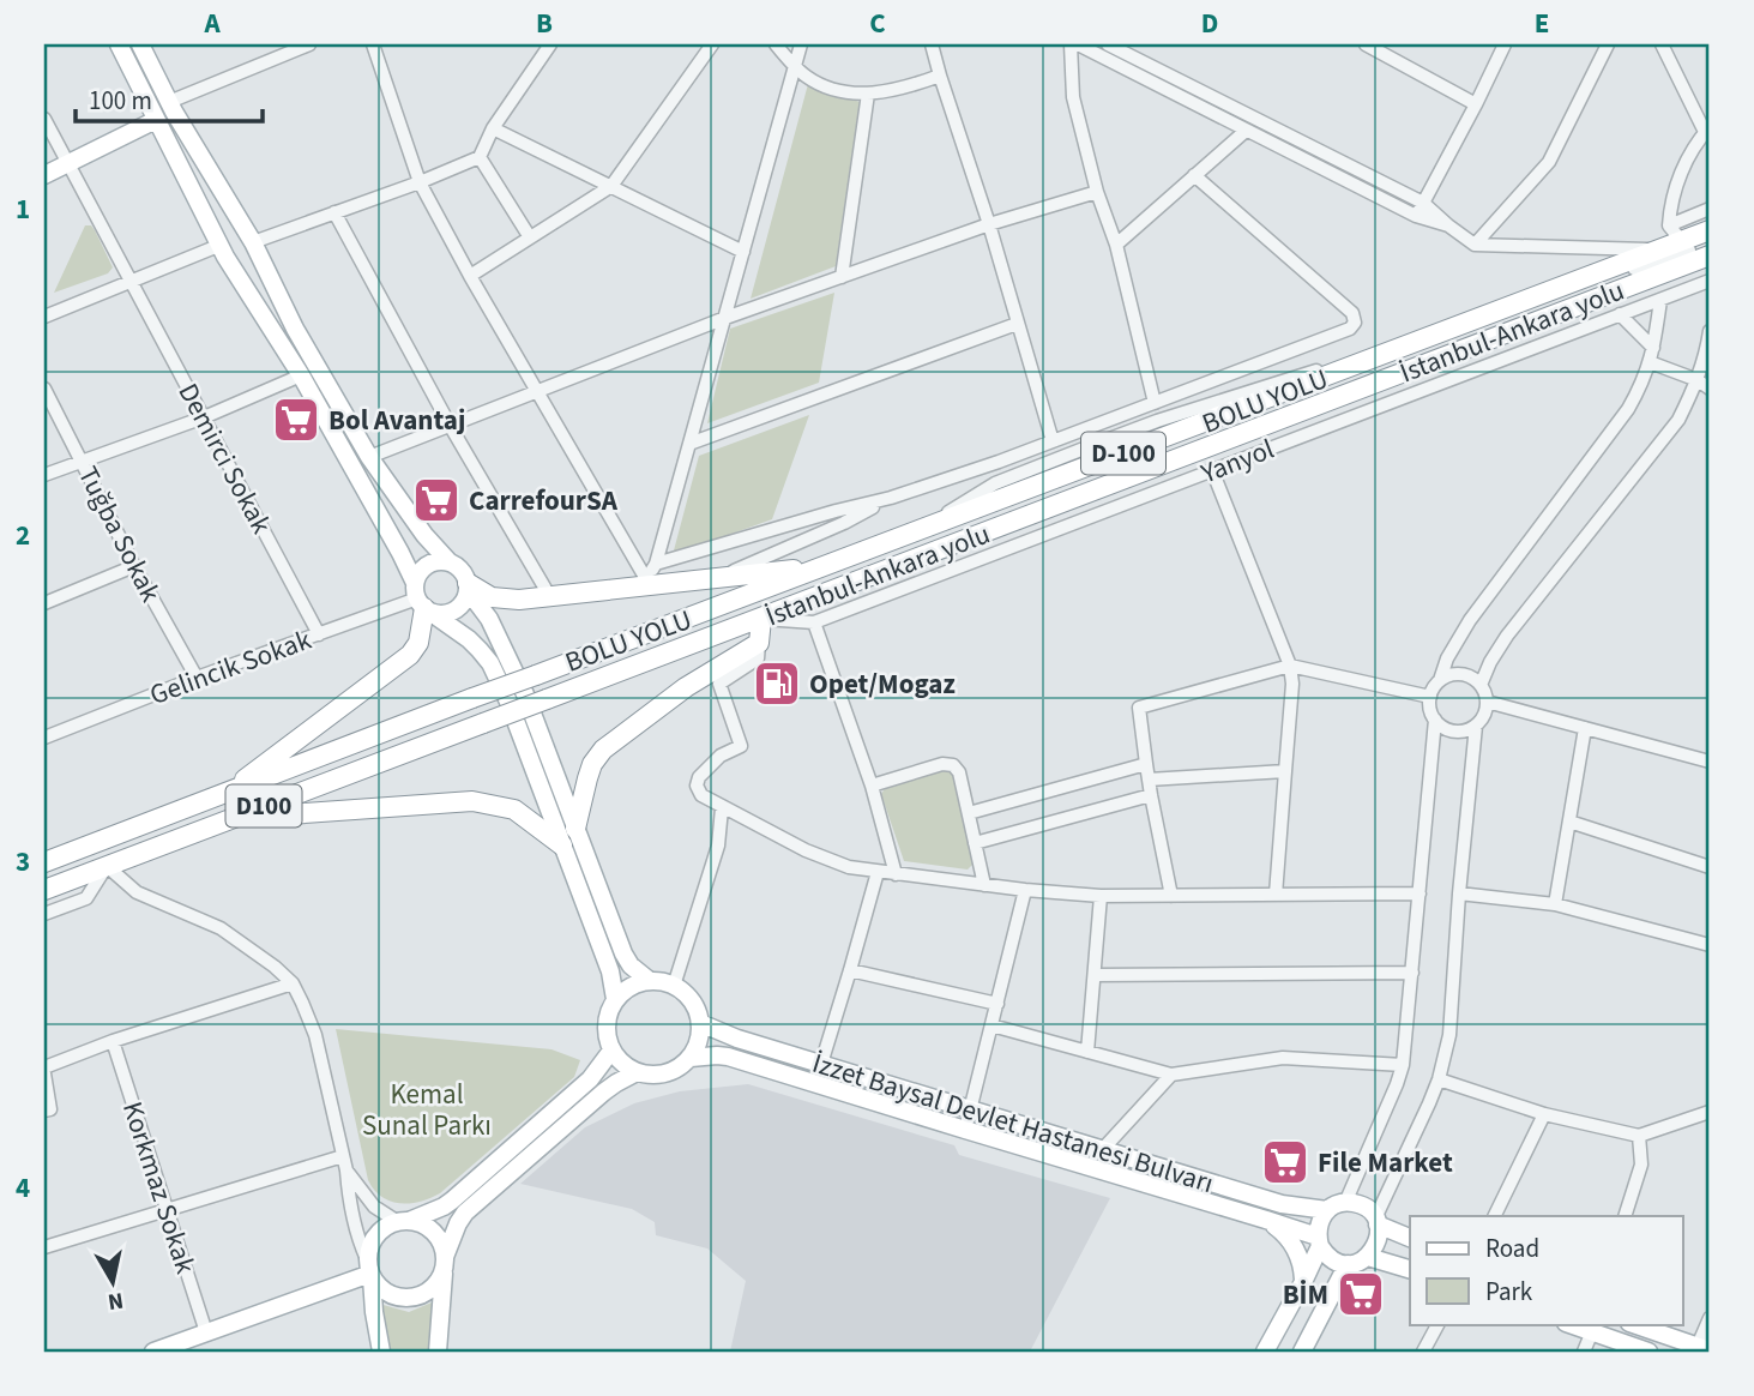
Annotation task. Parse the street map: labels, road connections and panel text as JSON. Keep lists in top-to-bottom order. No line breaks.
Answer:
{"streets":{"highway":["İstanbul-Ankara yolu","BOLU YOLU","D-100","D100"],"main road":["İzzet Baysal Devlet Hastanesi Bulvarı"],"street":["Demirci Sokak","Yanyol","Tuğba Sokak","Gelincik Sokak","Korkmaz Sokak"]},"crossings":[["İstanbul-Ankara yolu","Yanyol"],["BOLU YOLU","D100"],["Demirci Sokak","Gelincik Sokak"],["Tuğba Sokak","Gelincik Sokak"]],"parks":["Kemal Sunal Parkı"],"places":{"supermarket":["Bol Avantaj","CarrefourSA","File Market","BİM"],"fuel station":["Opet/Mogaz"]},"legend":["Road","Park"],"scale_bar":"100 m","north":"bottom","grid":{"columns":["A","B","C","D","E"],"rows":["1","2","3","4"]}}
